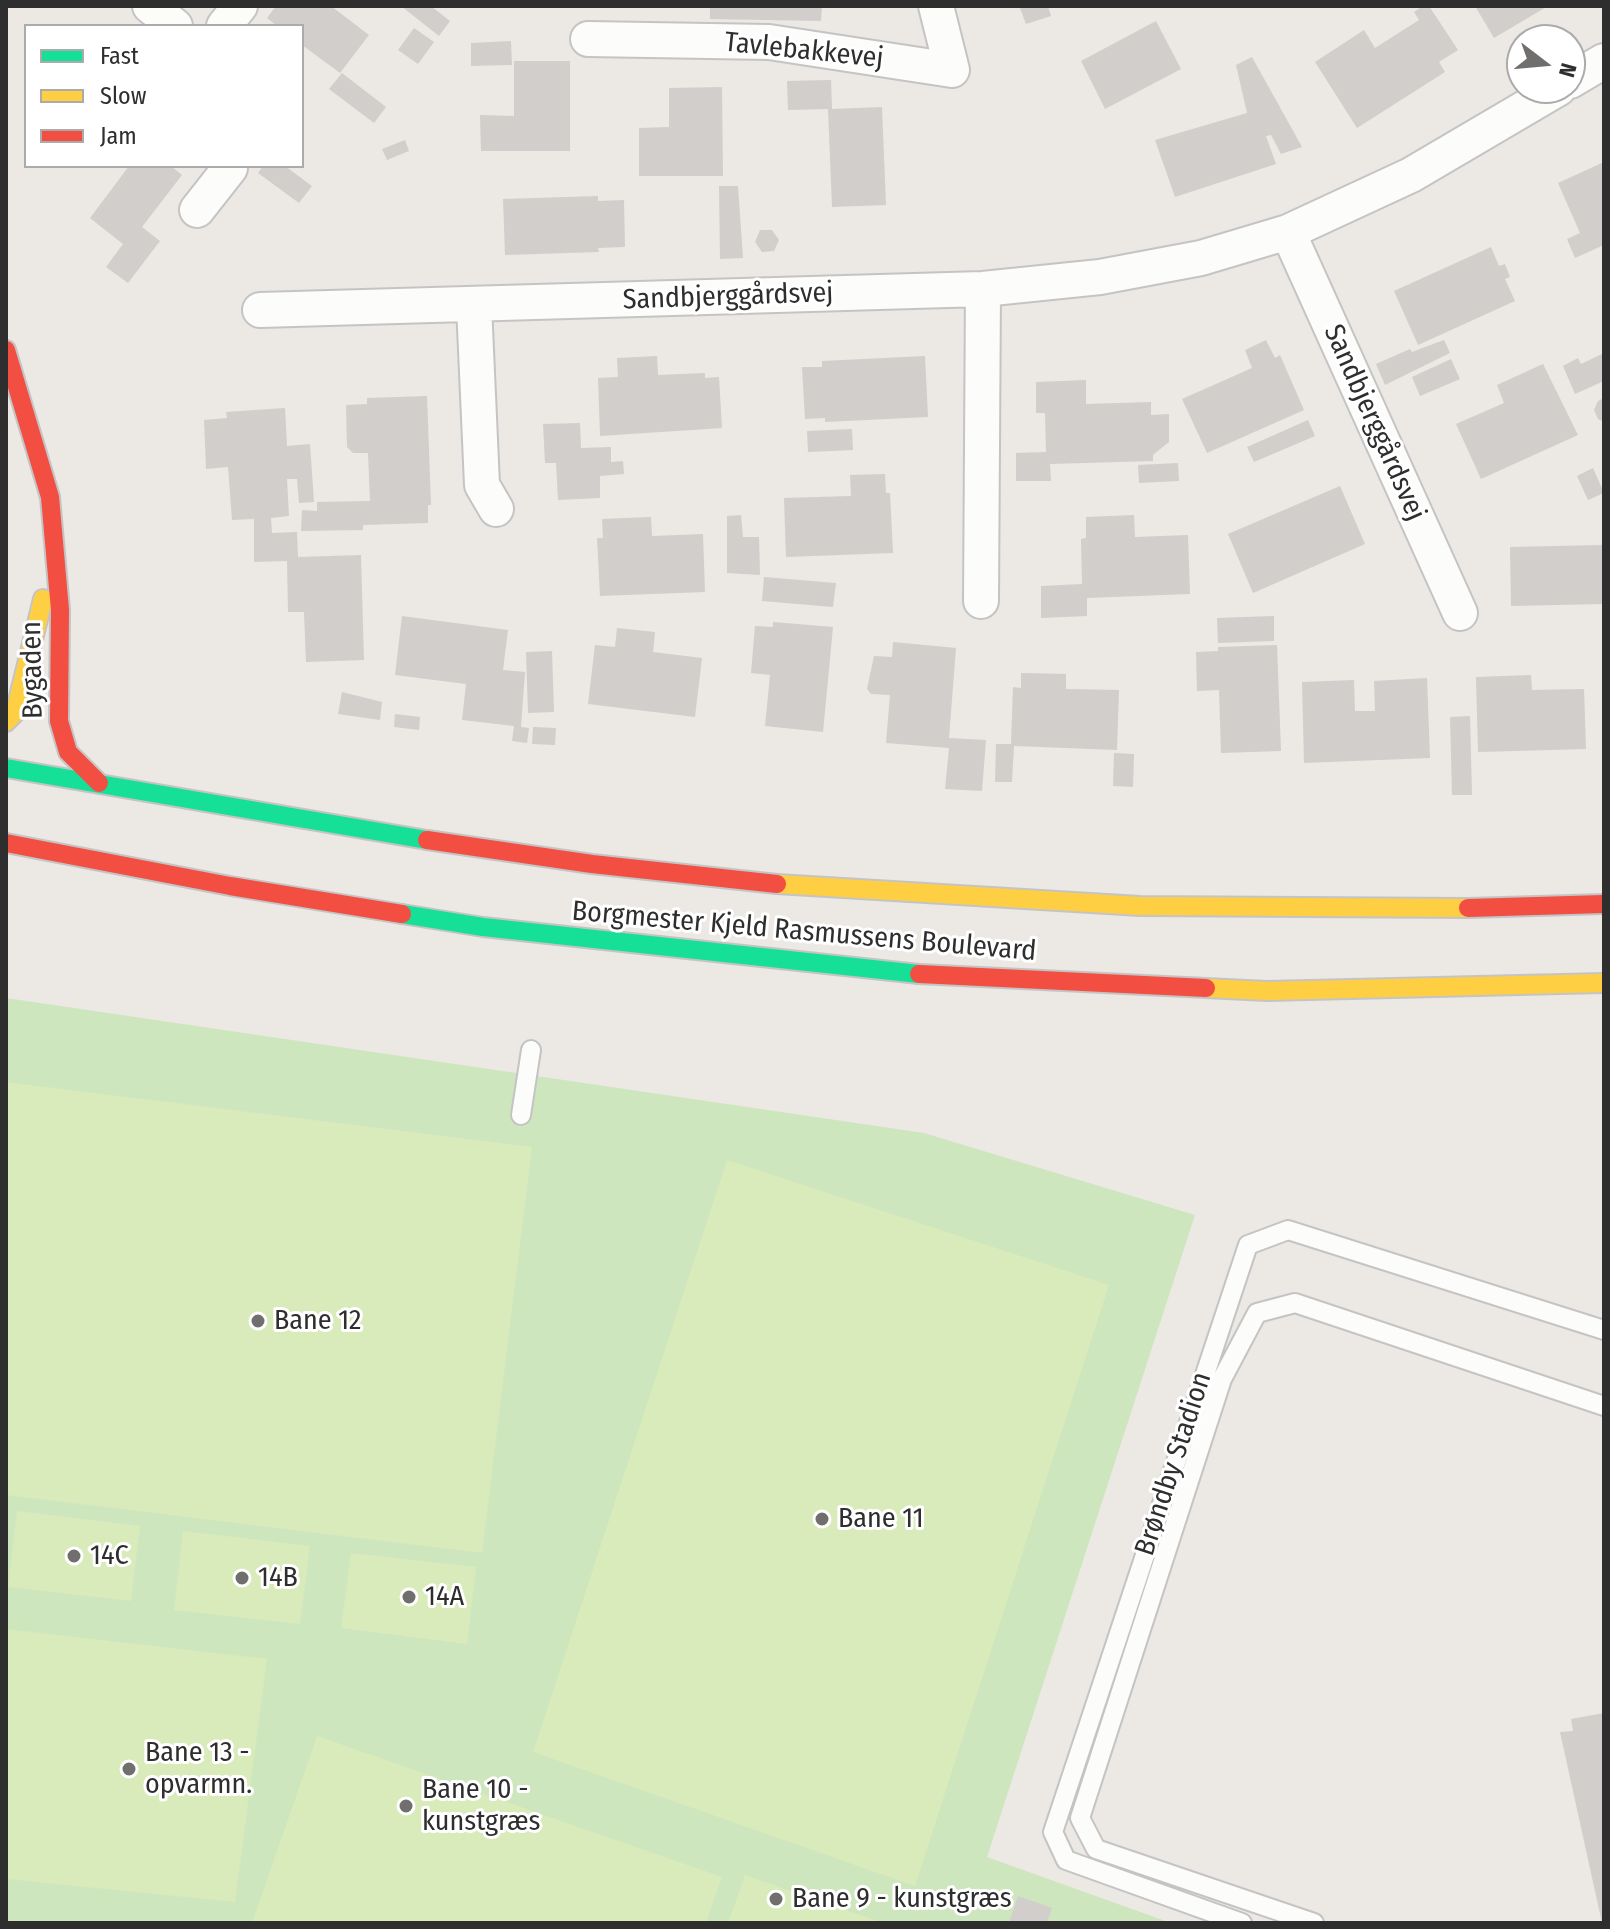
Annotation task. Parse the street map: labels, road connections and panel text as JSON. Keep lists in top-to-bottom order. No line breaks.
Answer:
{"streets":{"street":["Tavlebakkevej","Sandbjerggårdsvej","Bygaden","Borgmester Kjeld Rasmussens Boulevard"],"lane":["Brøndby Stadion"]},"crossings":[["Bygaden","Borgmester Kjeld Rasmussens Boulevard"]],"places":["Bane 12","Bane 11","14C","14B","14A","Bane 13 - opvarmn.","Bane 10 - kunstgræs","Bane 9 - kunstgræs"],"legend":["Fast","Slow","Jam"],"north":"right"}
